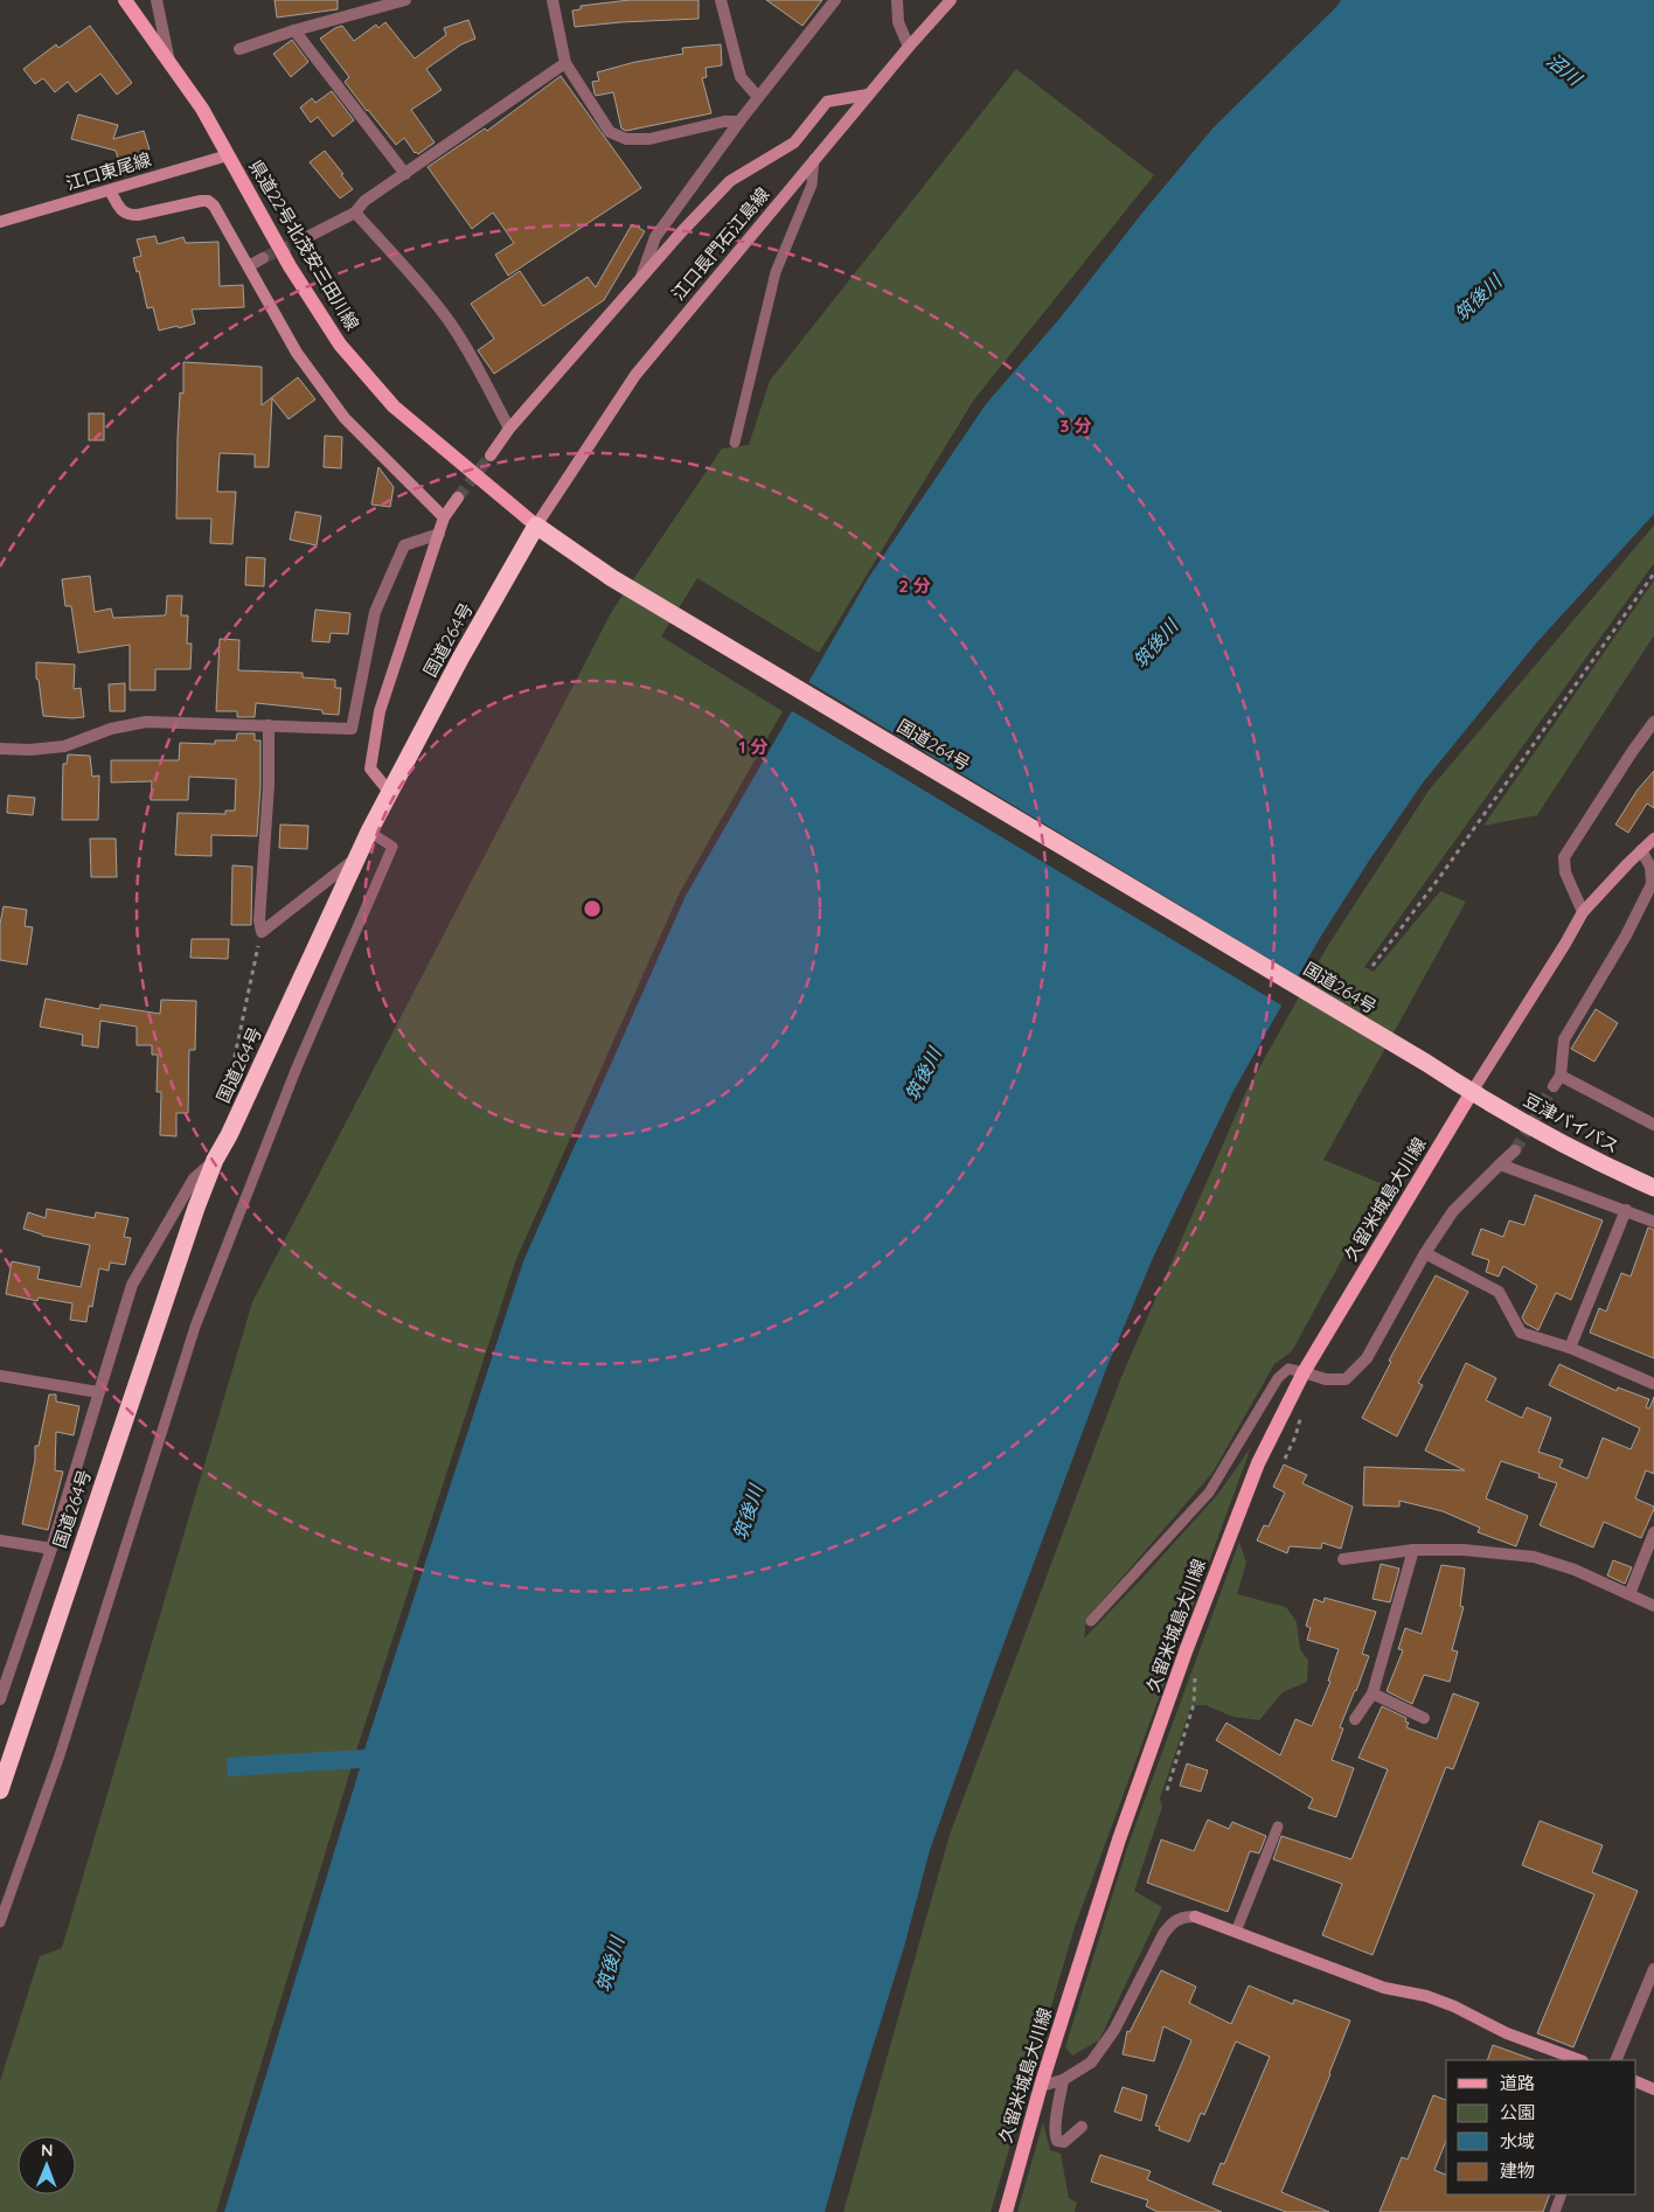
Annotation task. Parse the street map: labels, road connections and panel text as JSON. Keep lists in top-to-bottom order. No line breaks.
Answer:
{"streets":{"highway":["国道264号","豆津バイパス"],"main road":["県道22号北茂安三田川線","久留米城島大川線"],"street":["江口東尾線","江口長門石江島線"]},"crossings":[["江口東尾線","県道22号北茂安三田川線"],["江口長門石江島線","県道22号北茂安三田川線"],["江口長門石江島線","国道264号"],["県道22号北茂安三田川線","国道264号"],["国道264号","豆津バイパス"],["国道264号","久留米城島大川線"],["豆津バイパス","久留米城島大川線"]],"water":["沼川","筑後川"],"legend":["道路","公園","水域","建物"],"north":"top","rings":["3 分","2 分","1 分"]}
